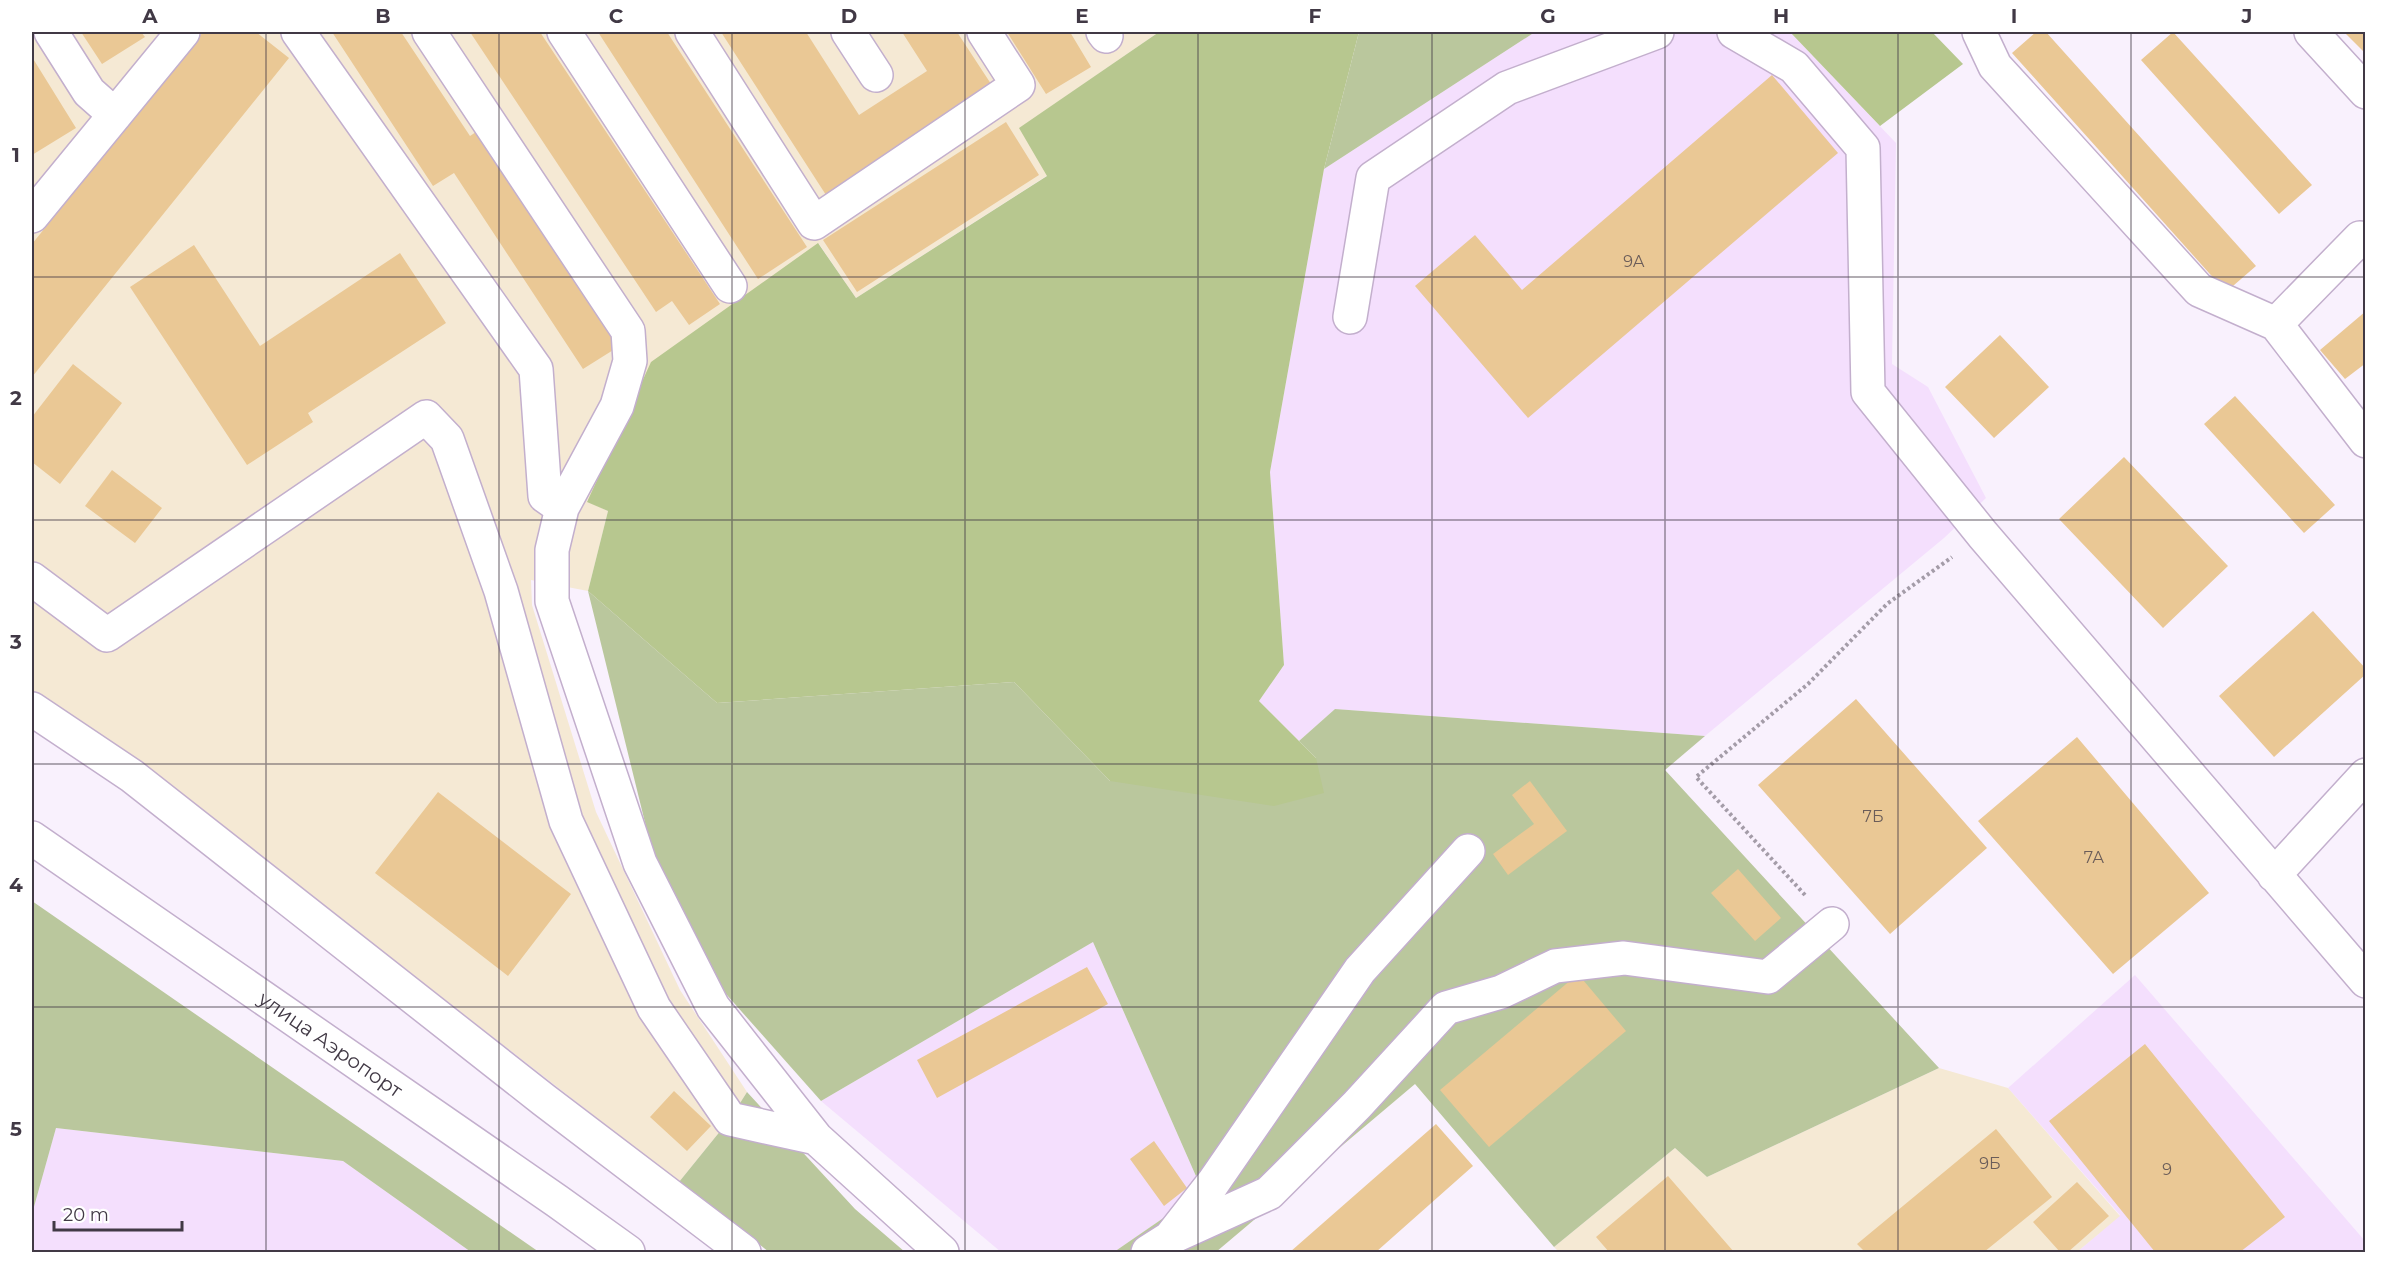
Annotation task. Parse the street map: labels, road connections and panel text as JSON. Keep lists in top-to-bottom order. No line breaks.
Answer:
{"streets":{"street":["улица Аэропорт"]},"house_numbers":["9А","7Б","7А","9Б","9"],"scale_bar":"20 m","grid":{"columns":["A","B","C","D","E","F","G","H","I","J"],"rows":["1","2","3","4","5"]}}
